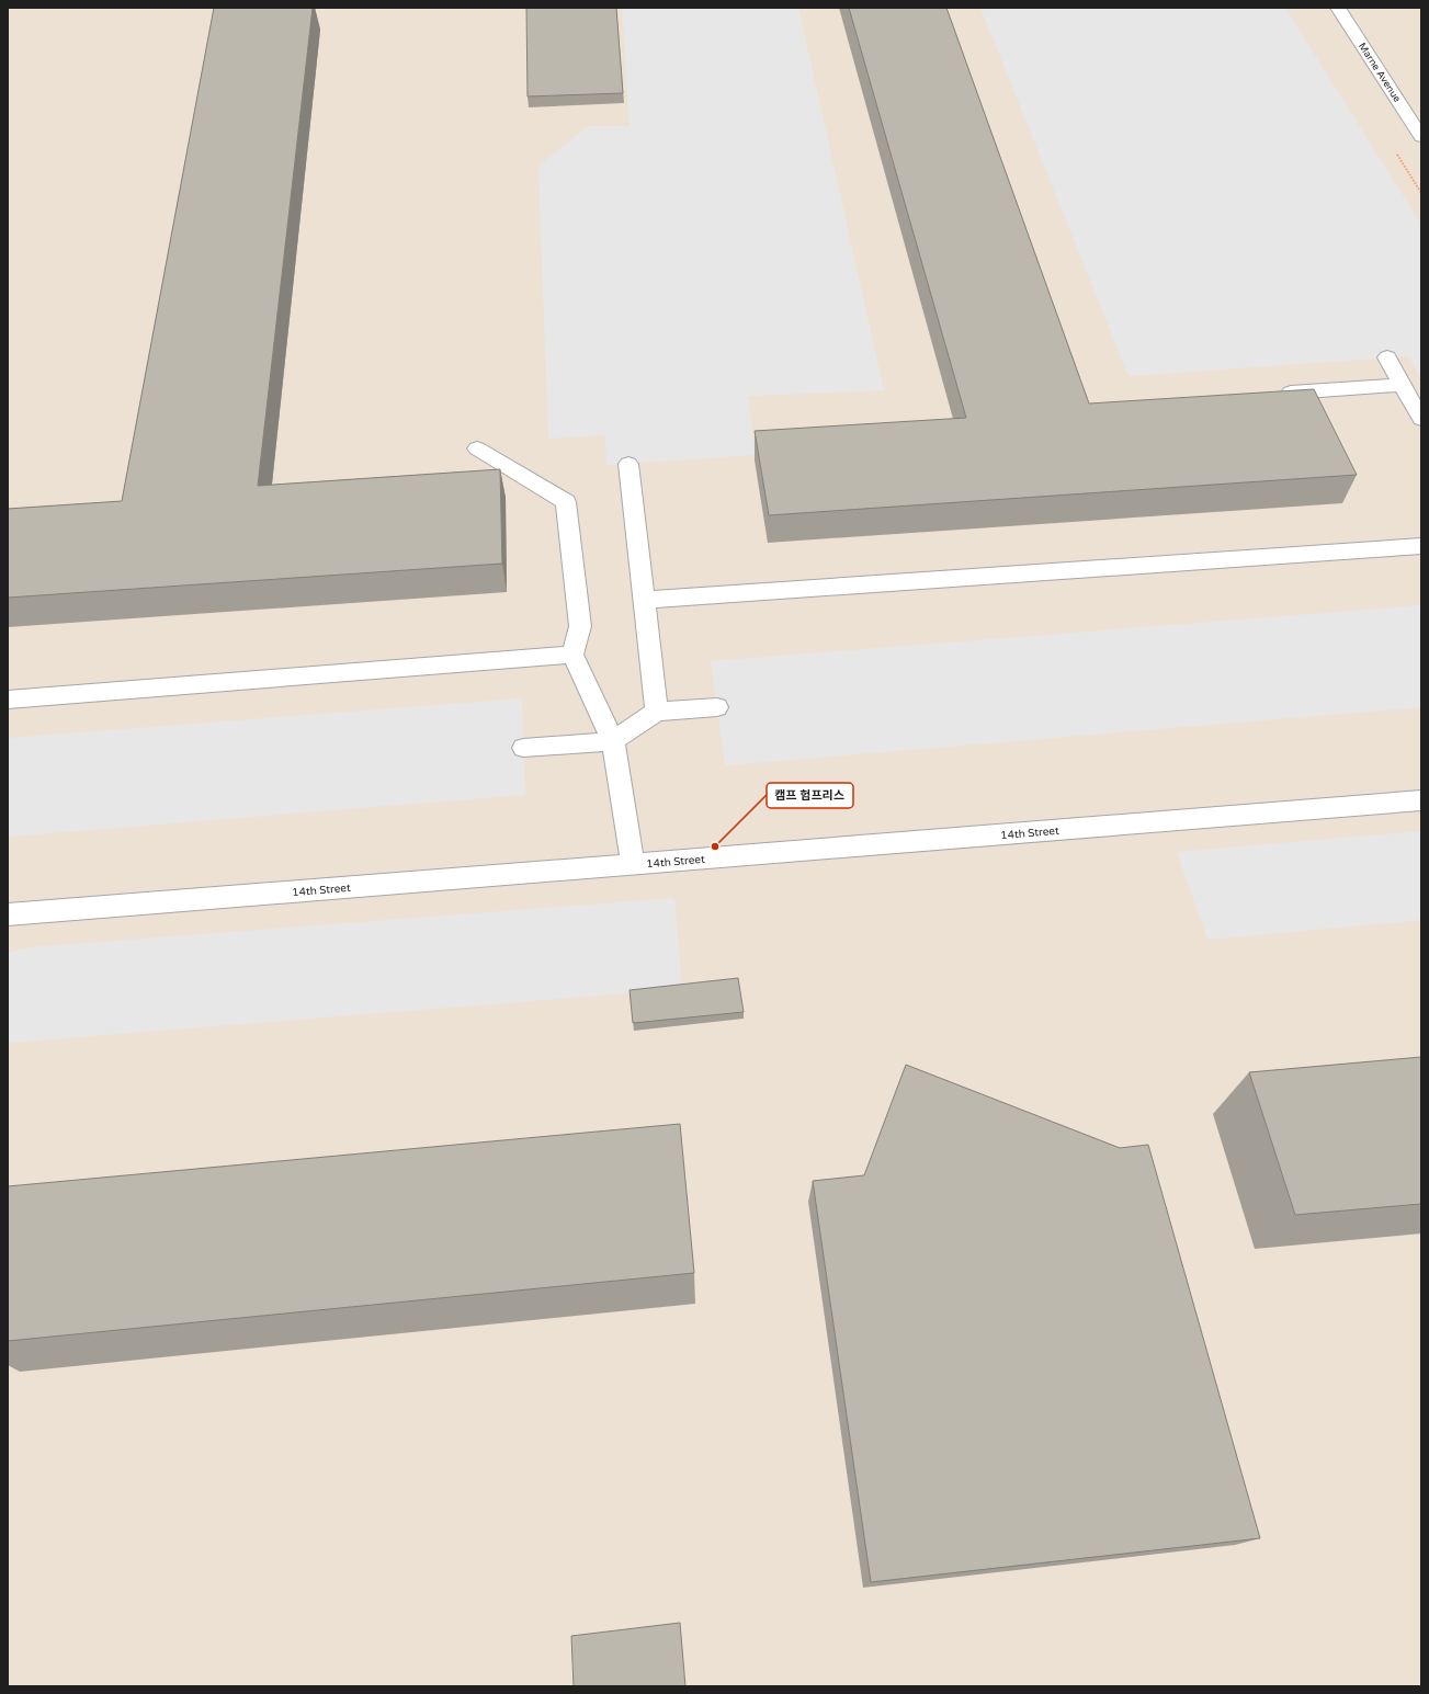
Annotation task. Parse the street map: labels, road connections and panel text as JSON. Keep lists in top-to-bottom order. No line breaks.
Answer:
{"streets":{"street":["Marne Avenue","14th Street"]},"places":["캠프 험프리스"]}
